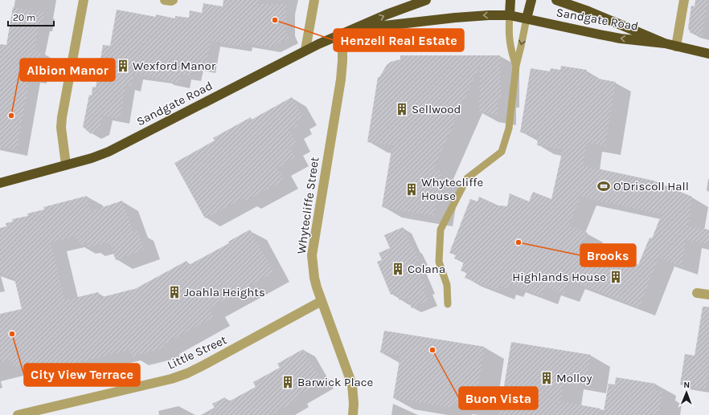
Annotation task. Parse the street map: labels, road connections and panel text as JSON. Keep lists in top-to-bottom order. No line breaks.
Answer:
{"streets":{"highway":["Sandgate Road"],"street":["Whytecliffe Street","Little Street"]},"crossings":[["Sandgate Road","Whytecliffe Street"],["Whytecliffe Street","Little Street"]],"places":{"other":["Henzell Real Estate","Albion Manor","Brooks","City View Terrace","Buon Vista"],"building":["Wexford Manor","Sellwood","Whytecliffe House","Colana","Highlands House","Joahla Heights","Molloy","Barwick Place"],"sports":["O'Driscoll Hall"]},"scale_bar":"20 m","north":"top"}
